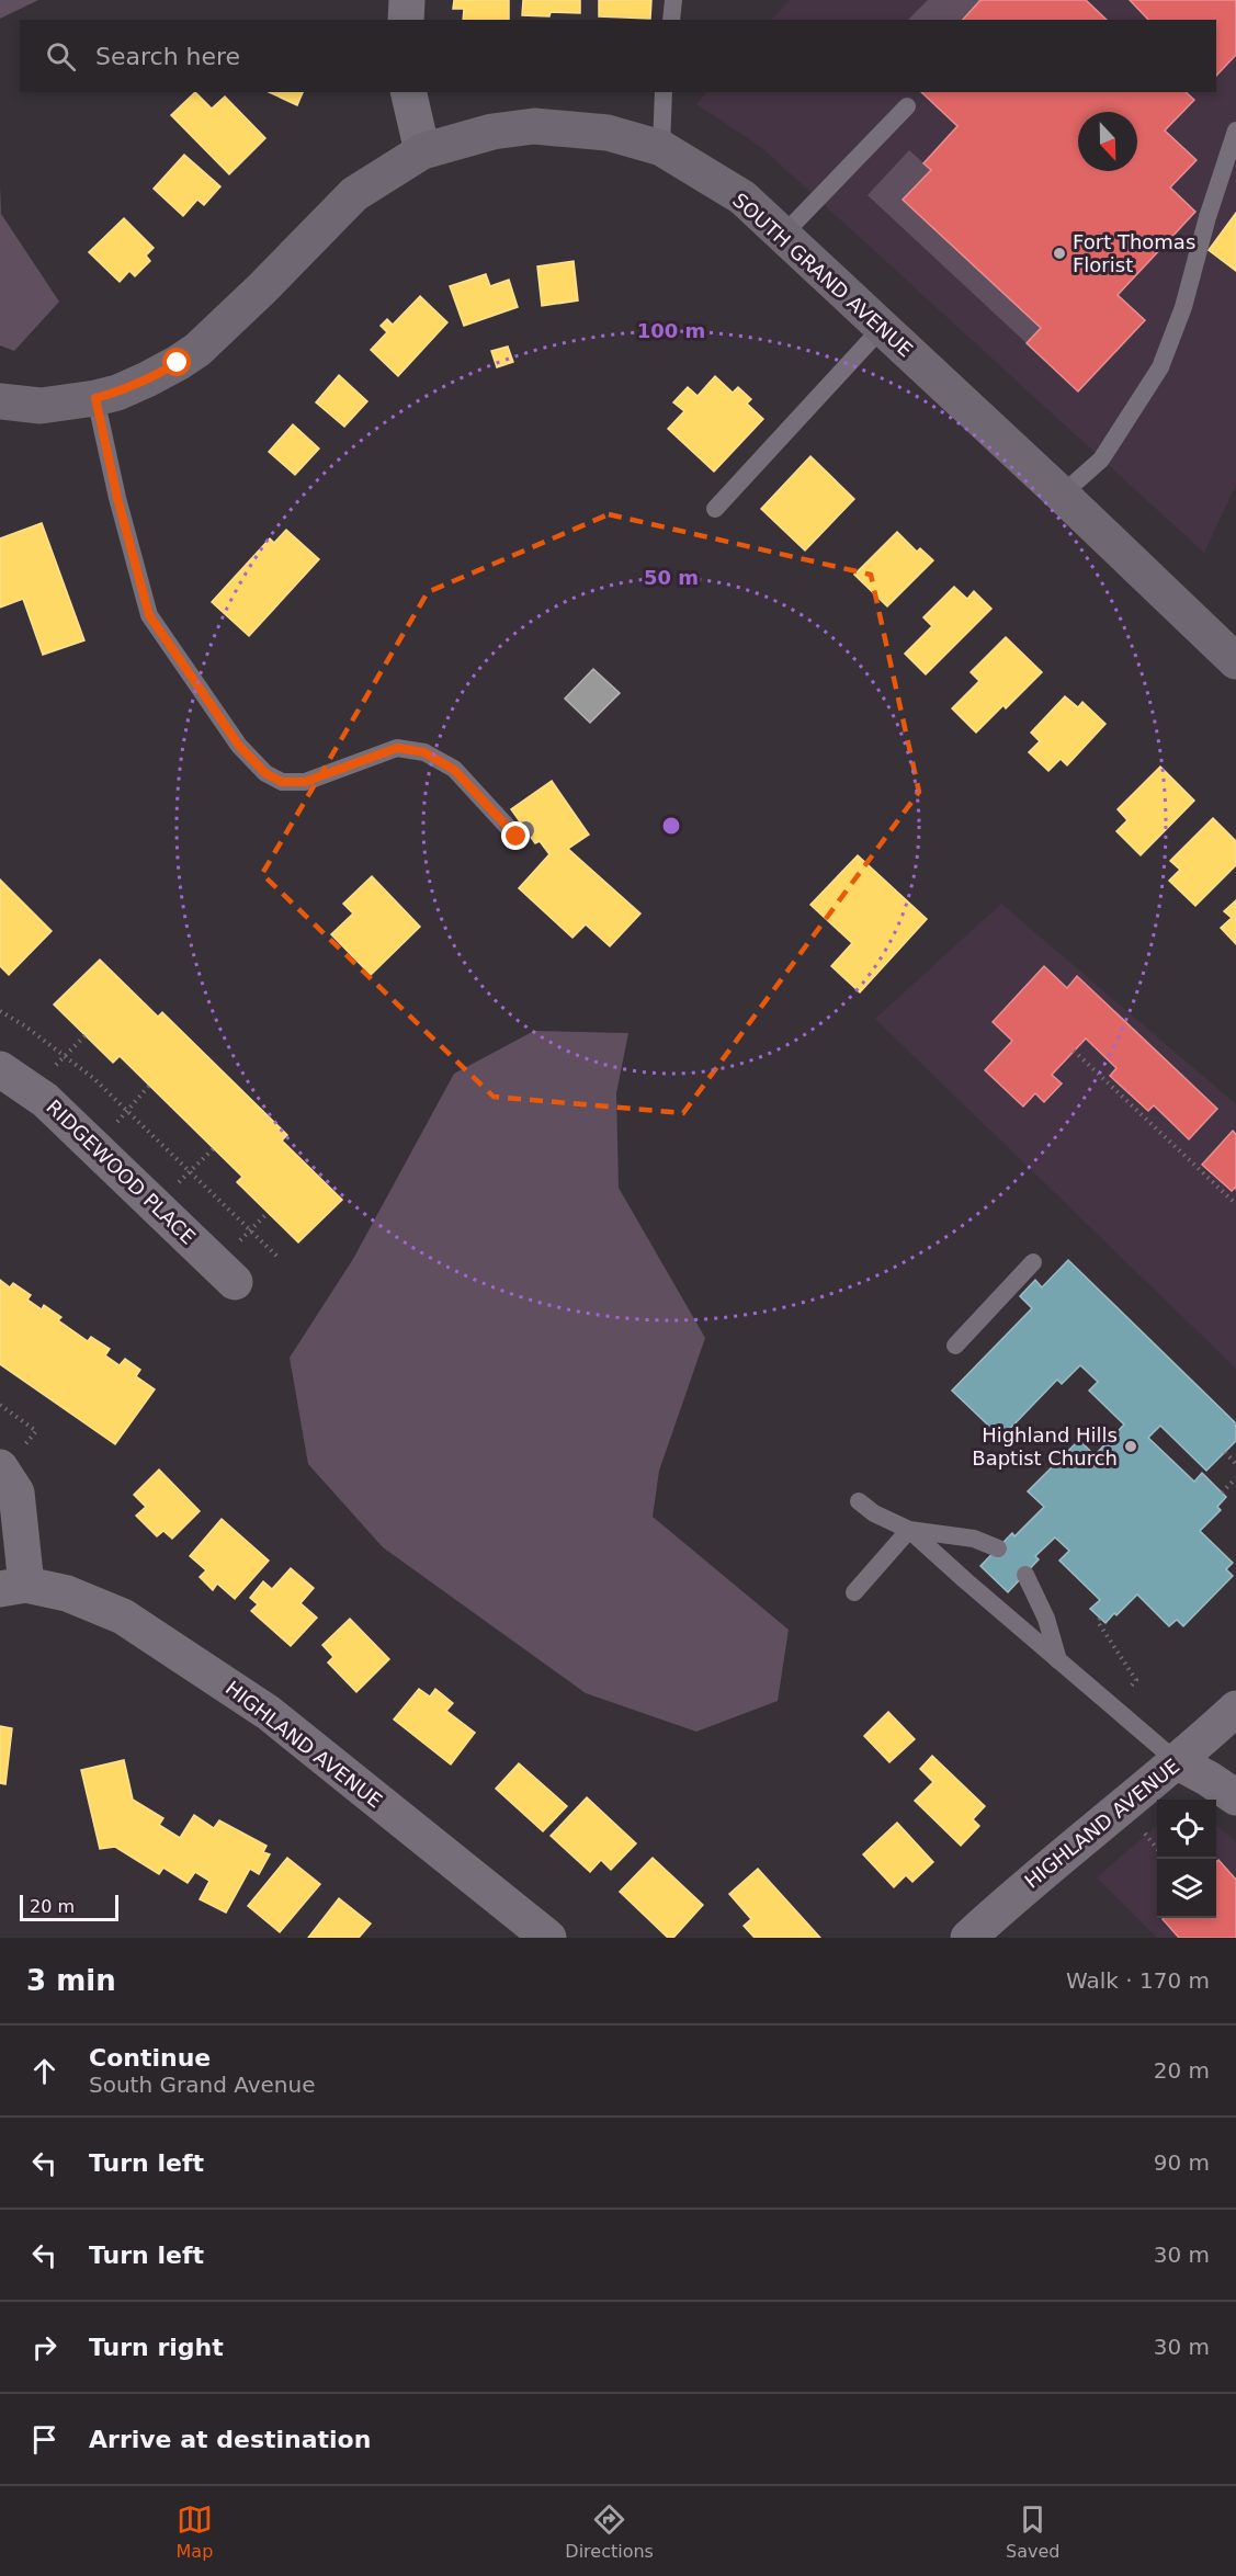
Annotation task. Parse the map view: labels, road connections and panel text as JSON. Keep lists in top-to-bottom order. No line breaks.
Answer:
{"streets":{"main road":["SOUTH GRAND AVENUE"],"street":["RIDGEWOOD PLACE","HIGHLAND AVENUE"]},"places":["Fort Thomas Florist","Highland Hills Baptist Church"],"scale_bar":"20 m","north":"bottom","page":{"search":"Search here","scale":"20 m","heading":["3 min","Walk · 170 m"],"list":[["Continue","South Grand Avenue","20 m"],["Turn left","90 m"],["Turn left","30 m"],["Turn right","30 m"],"Arrive at destination"],"nav":["Map","Directions","Saved"]},"rings":["100 m","50 m"]}
